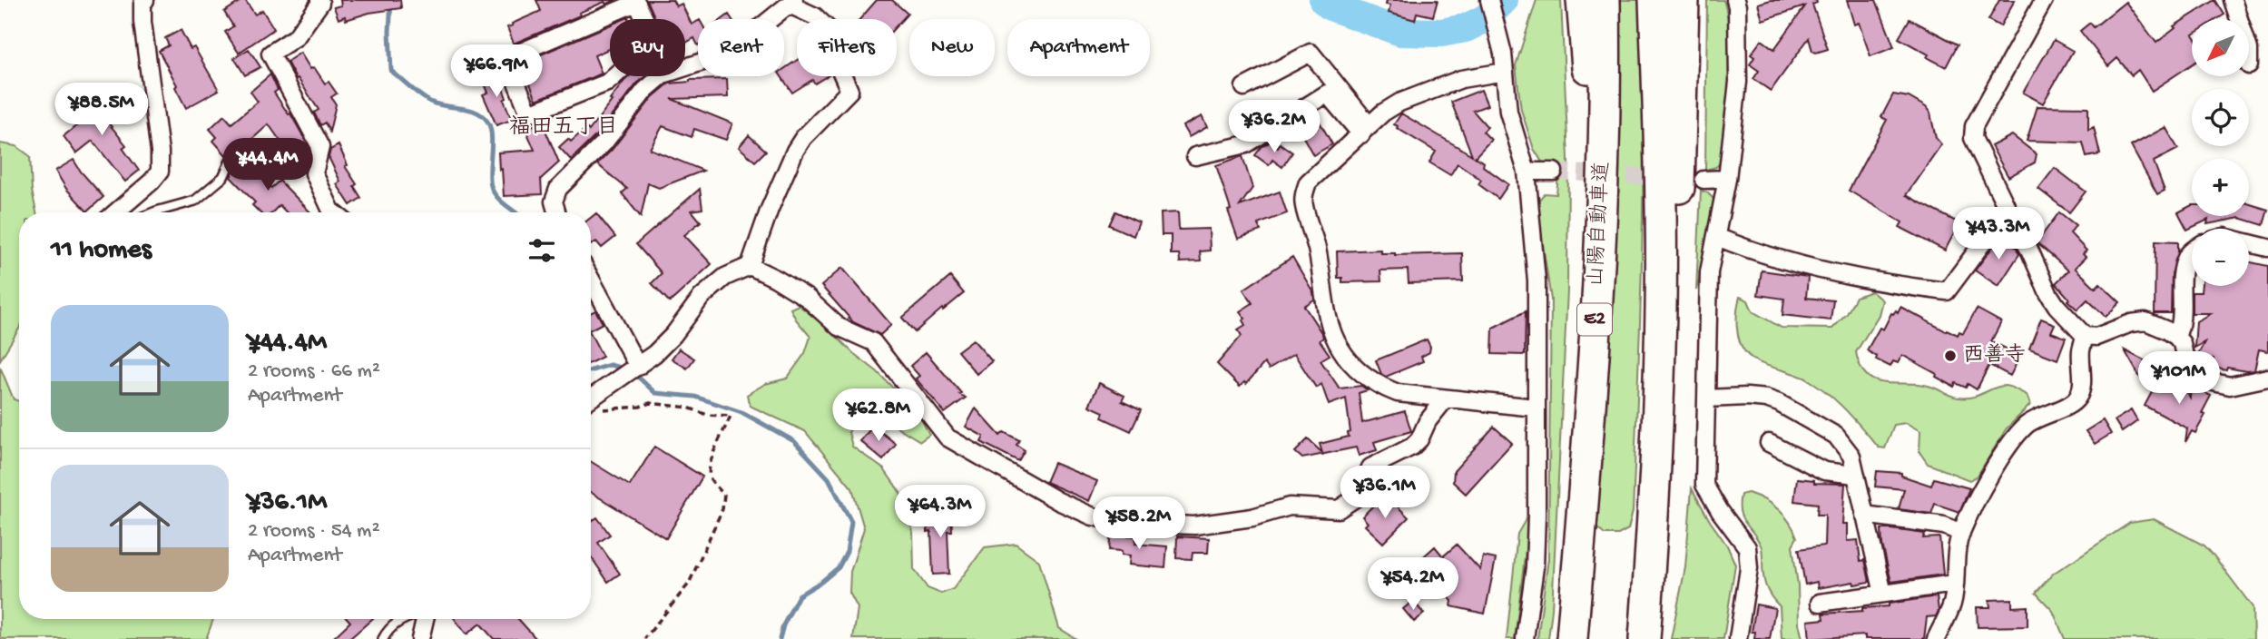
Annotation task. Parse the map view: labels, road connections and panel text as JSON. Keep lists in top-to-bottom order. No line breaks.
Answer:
{"streets":{"highway":["山陽自動車道","E2"]},"districts":["福田五丁目"],"places":["西善寺"],"north":"bottom left","page":{"map_buttons":["+","−"],"chip":["Buy","Rent","Filters","New","Apartment"],"price":["¥66.9M","¥88.5M","¥36.2M","¥44.4M","¥43.3M","¥101M","¥62.8M","¥36.1M","¥64.3M","¥58.2M","¥54.2M"],"heading":"11 homes","list":[{"name":"¥44.4M","note":"2 rooms · 66 m² · Apartment"},{"name":"¥36.1M","note":"2 rooms · 54 m² · Apartment"}]}}
